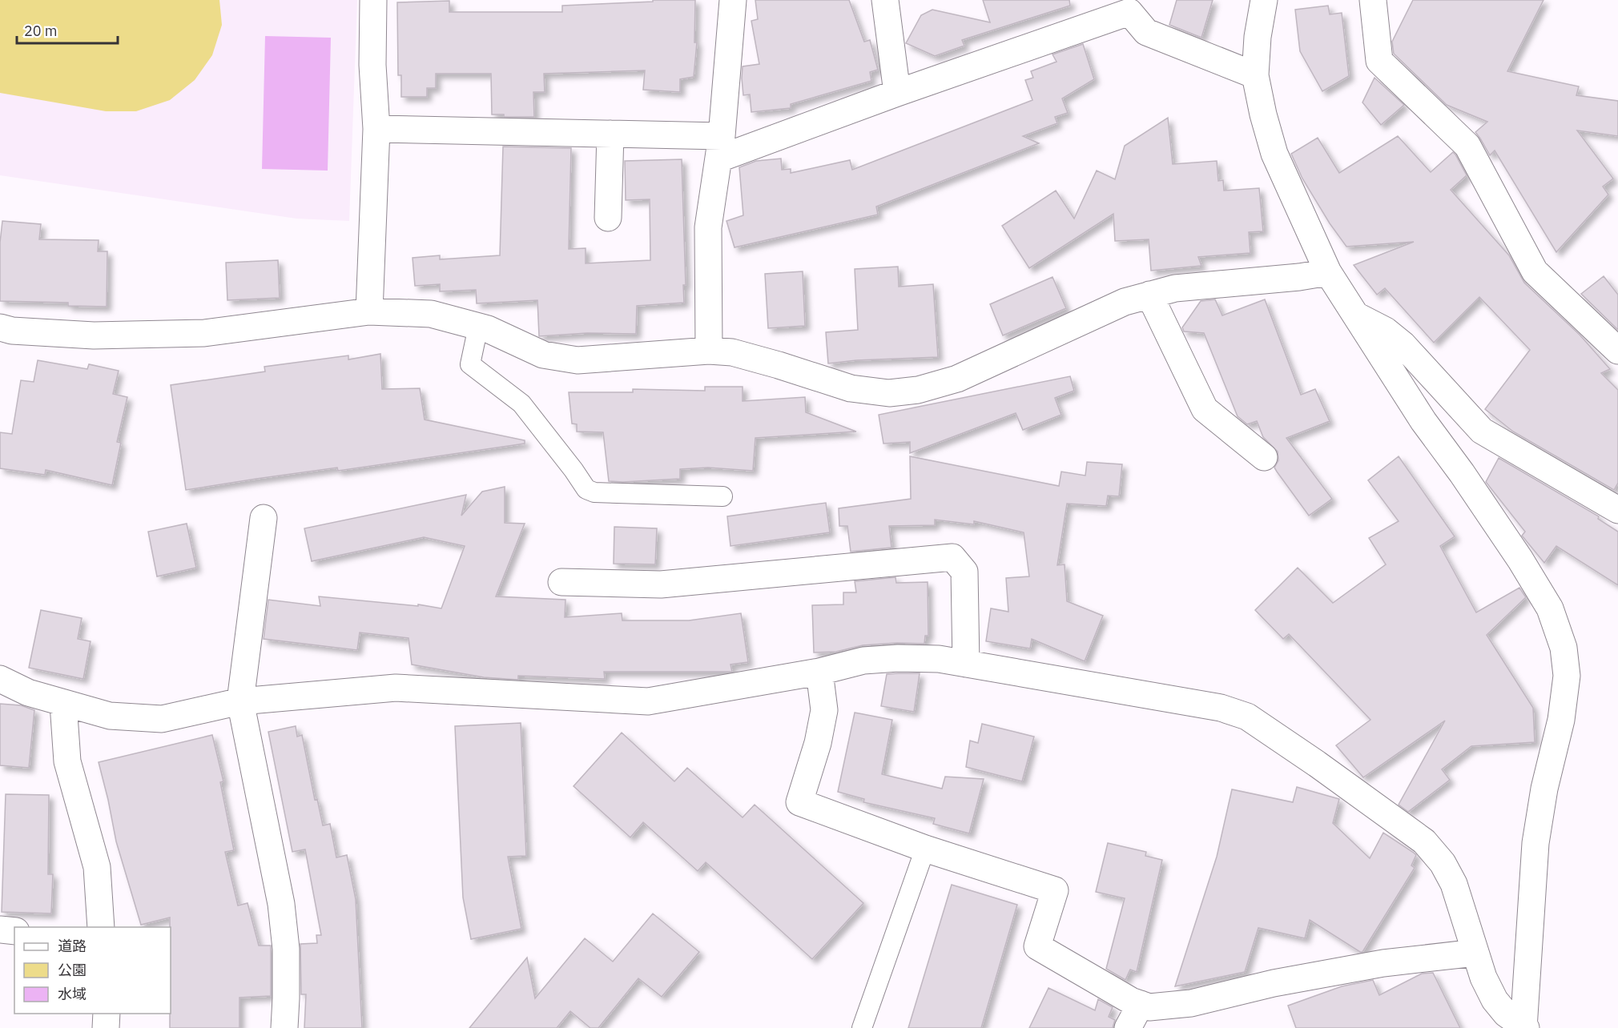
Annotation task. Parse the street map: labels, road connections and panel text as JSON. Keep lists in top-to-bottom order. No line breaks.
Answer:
{"legend":["道路","公園","水域"],"scale_bar":"20 m"}
